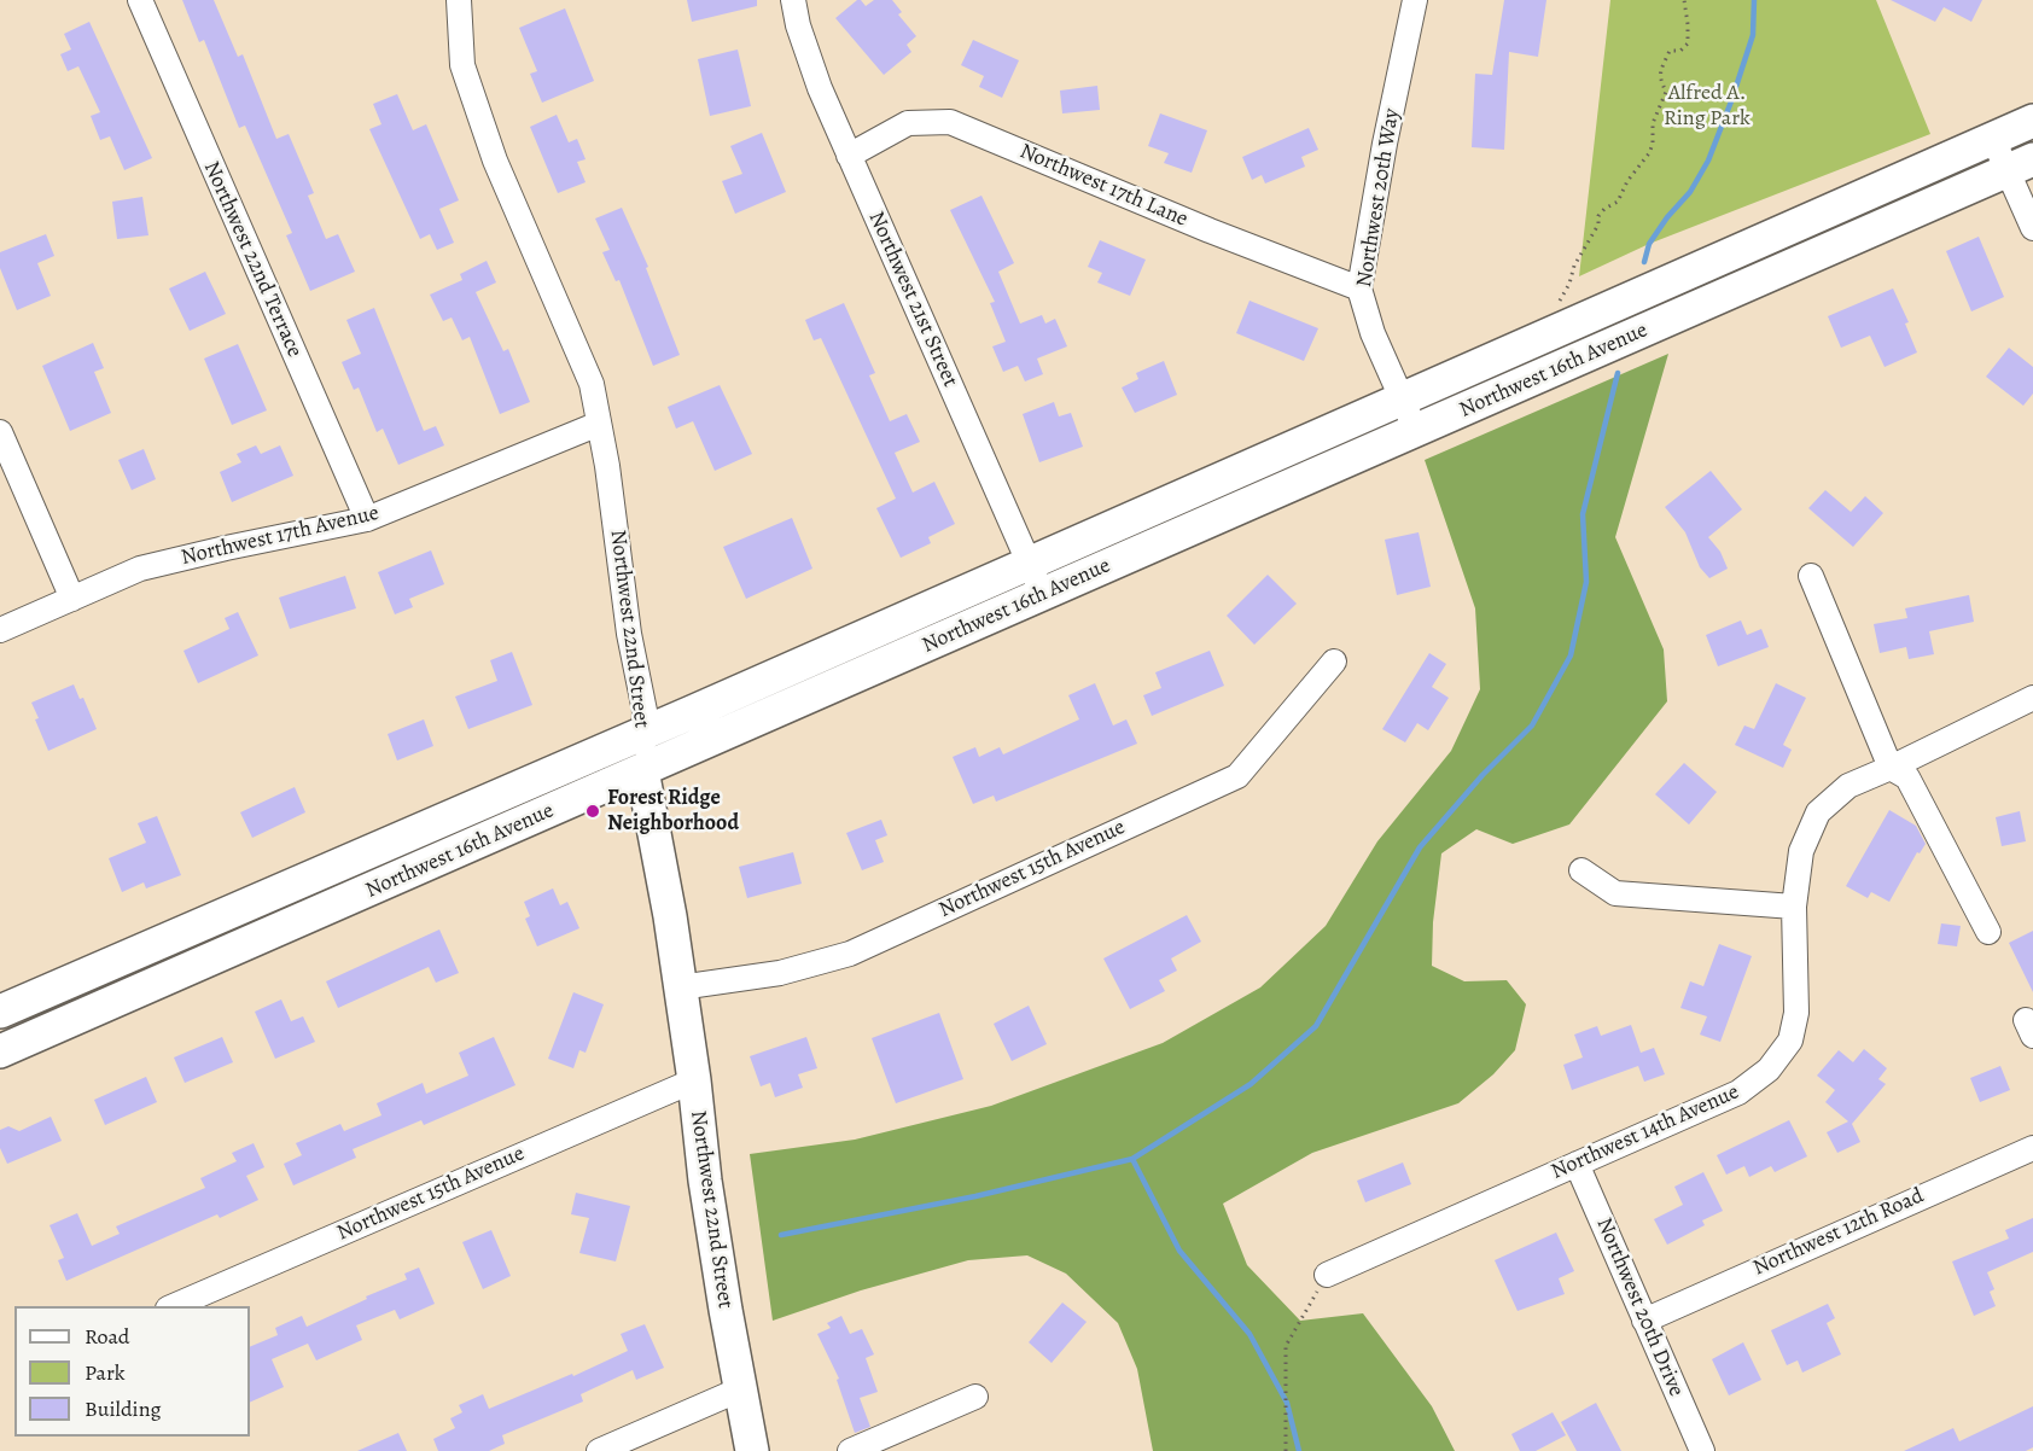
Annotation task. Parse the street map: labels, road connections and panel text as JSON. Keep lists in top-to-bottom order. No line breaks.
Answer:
{"streets":{"main road":["Northwest 16th Avenue","Northwest 22nd Street"],"street":["Northwest 17th Lane","Northwest 20th Way","Northwest 22nd Terrace","Northwest 21st Street","Northwest 17th Avenue","Northwest 15th Avenue","Northwest 14th Avenue","Northwest 12th Road","Northwest 20th Drive"]},"crossings":[["Northwest 17th Lane","Northwest 20th Way"],["Northwest 17th Lane","Northwest 21st Street"],["Northwest 20th Way","Northwest 16th Avenue"],["Northwest 22nd Terrace","Northwest 17th Avenue"],["Northwest 21st Street","Northwest 16th Avenue"],["Northwest 16th Avenue","Northwest 22nd Street"],["Northwest 17th Avenue","Northwest 22nd Street"],["Northwest 22nd Street","Northwest 15th Avenue"],["Northwest 14th Avenue","Northwest 20th Drive"],["Northwest 12th Road","Northwest 20th Drive"]],"parks":["Alfred A. Ring Park"],"places":["Forest Ridge Neighborhood"],"legend":["Road","Park","Building"]}
